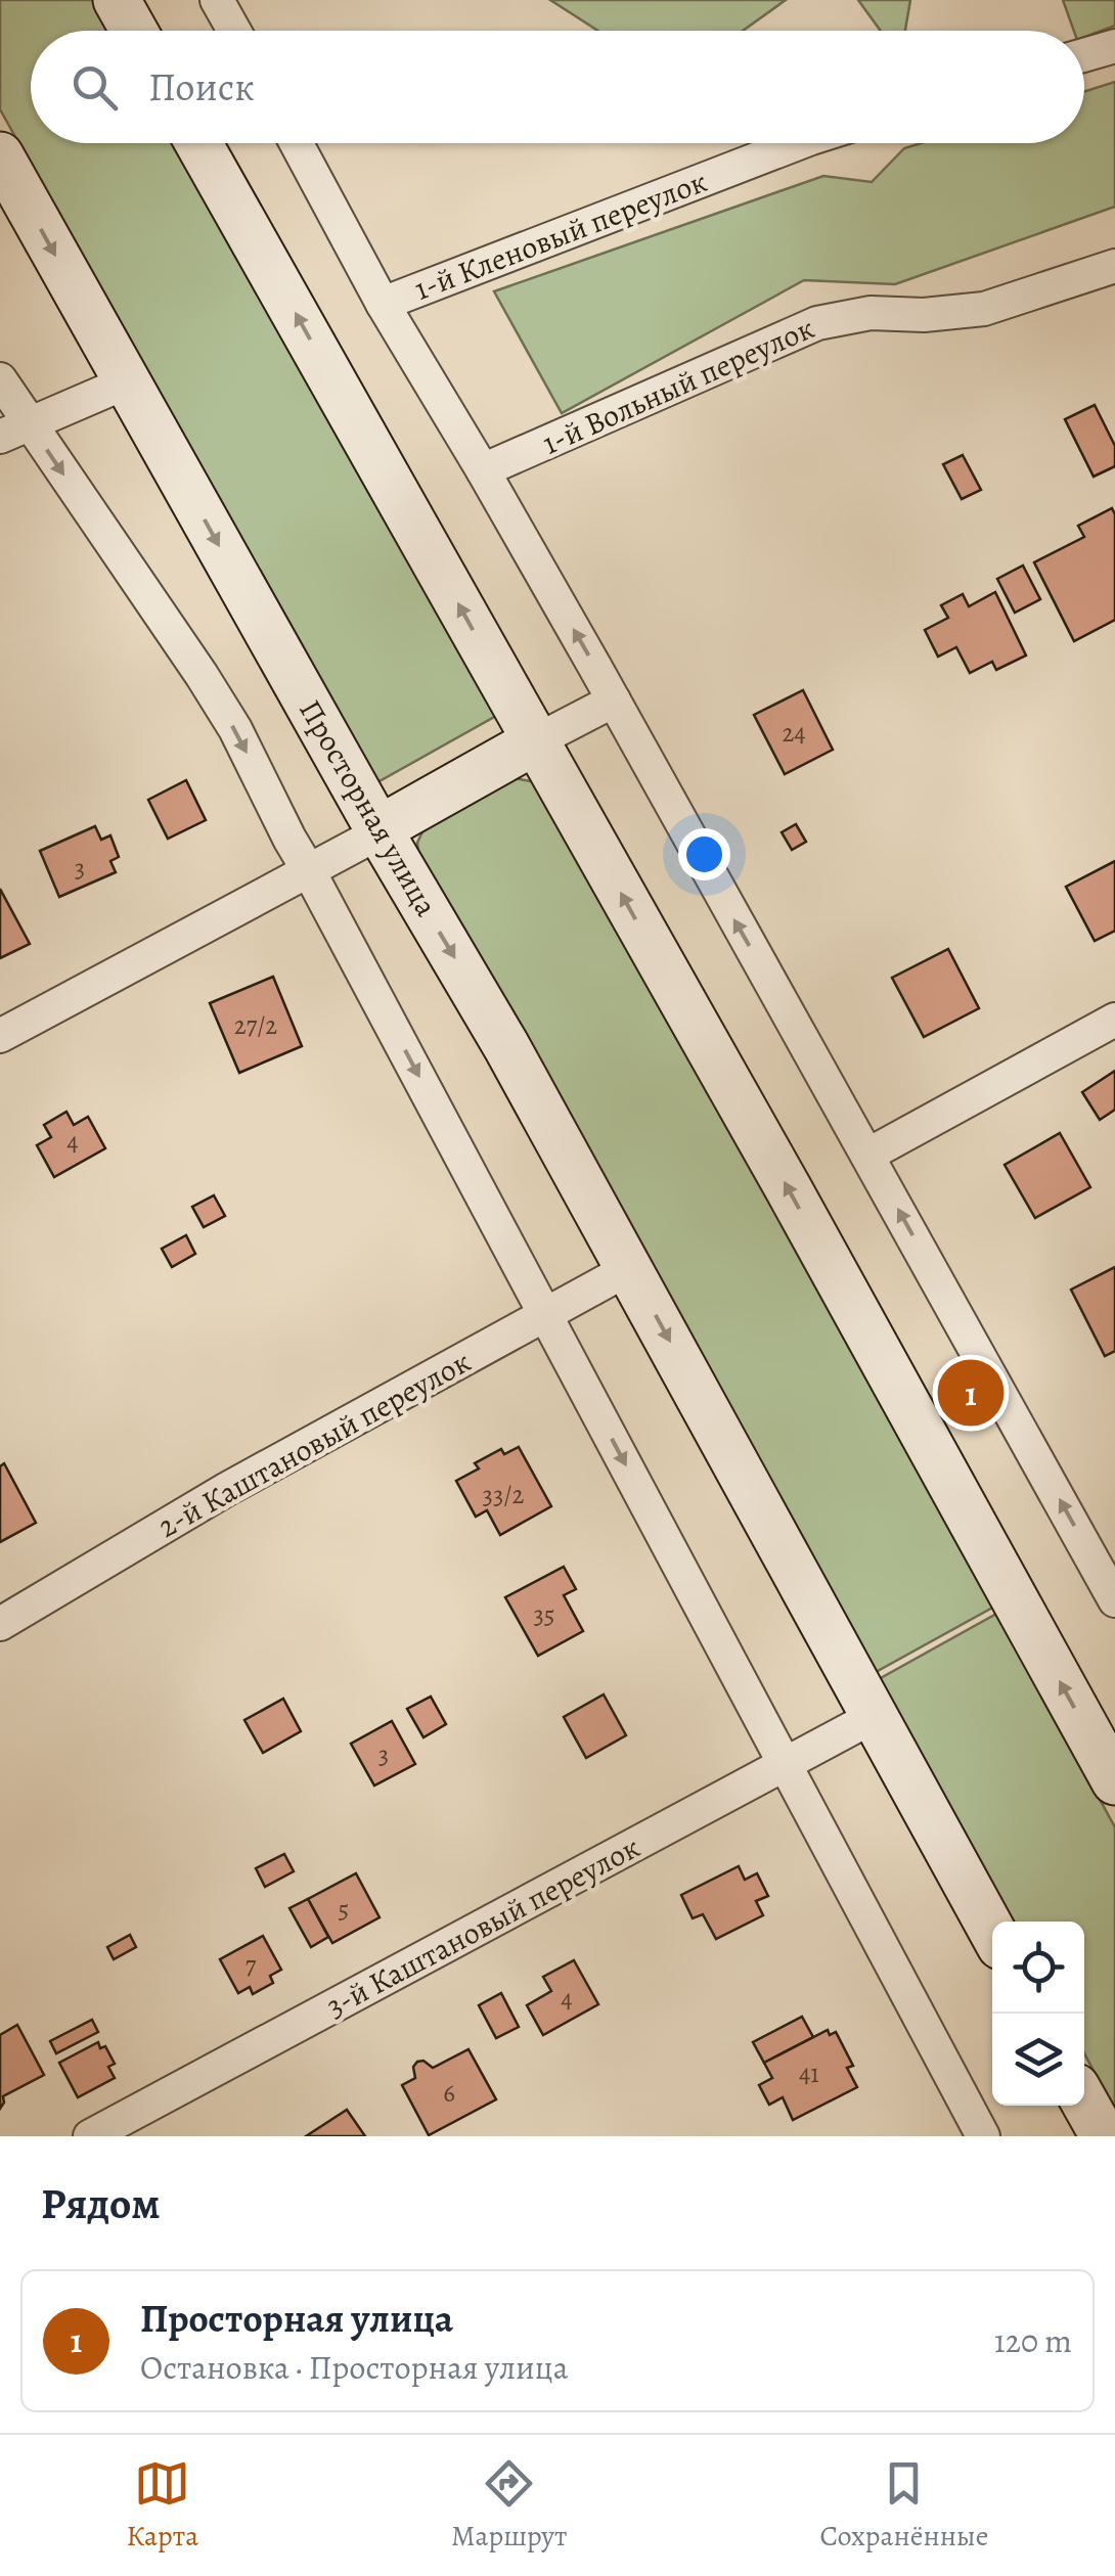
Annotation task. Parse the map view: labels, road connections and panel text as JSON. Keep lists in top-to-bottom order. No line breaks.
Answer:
{"streets":{"main road":["Просторная улица"],"street":["1-й Кленовый переулок","1-й Вольный переулок","2-й Каштановый переулок","3-й Каштановый переулок"]},"crossings":[["Просторная улица","2-й Каштановый переулок"],["Просторная улица","3-й Каштановый переулок"]],"house_numbers":["24","3","27/2","4","33/2","35","3","5","7","4","41","6"],"page":{"search":"Поиск","pins":"1","heading":"Рядом","list":[{"mark":"1","name":"Просторная улица","note":"Остановка · Просторная улица","value":"120 m"}],"nav":["Карта","Маршрут","Сохранённые"]}}
